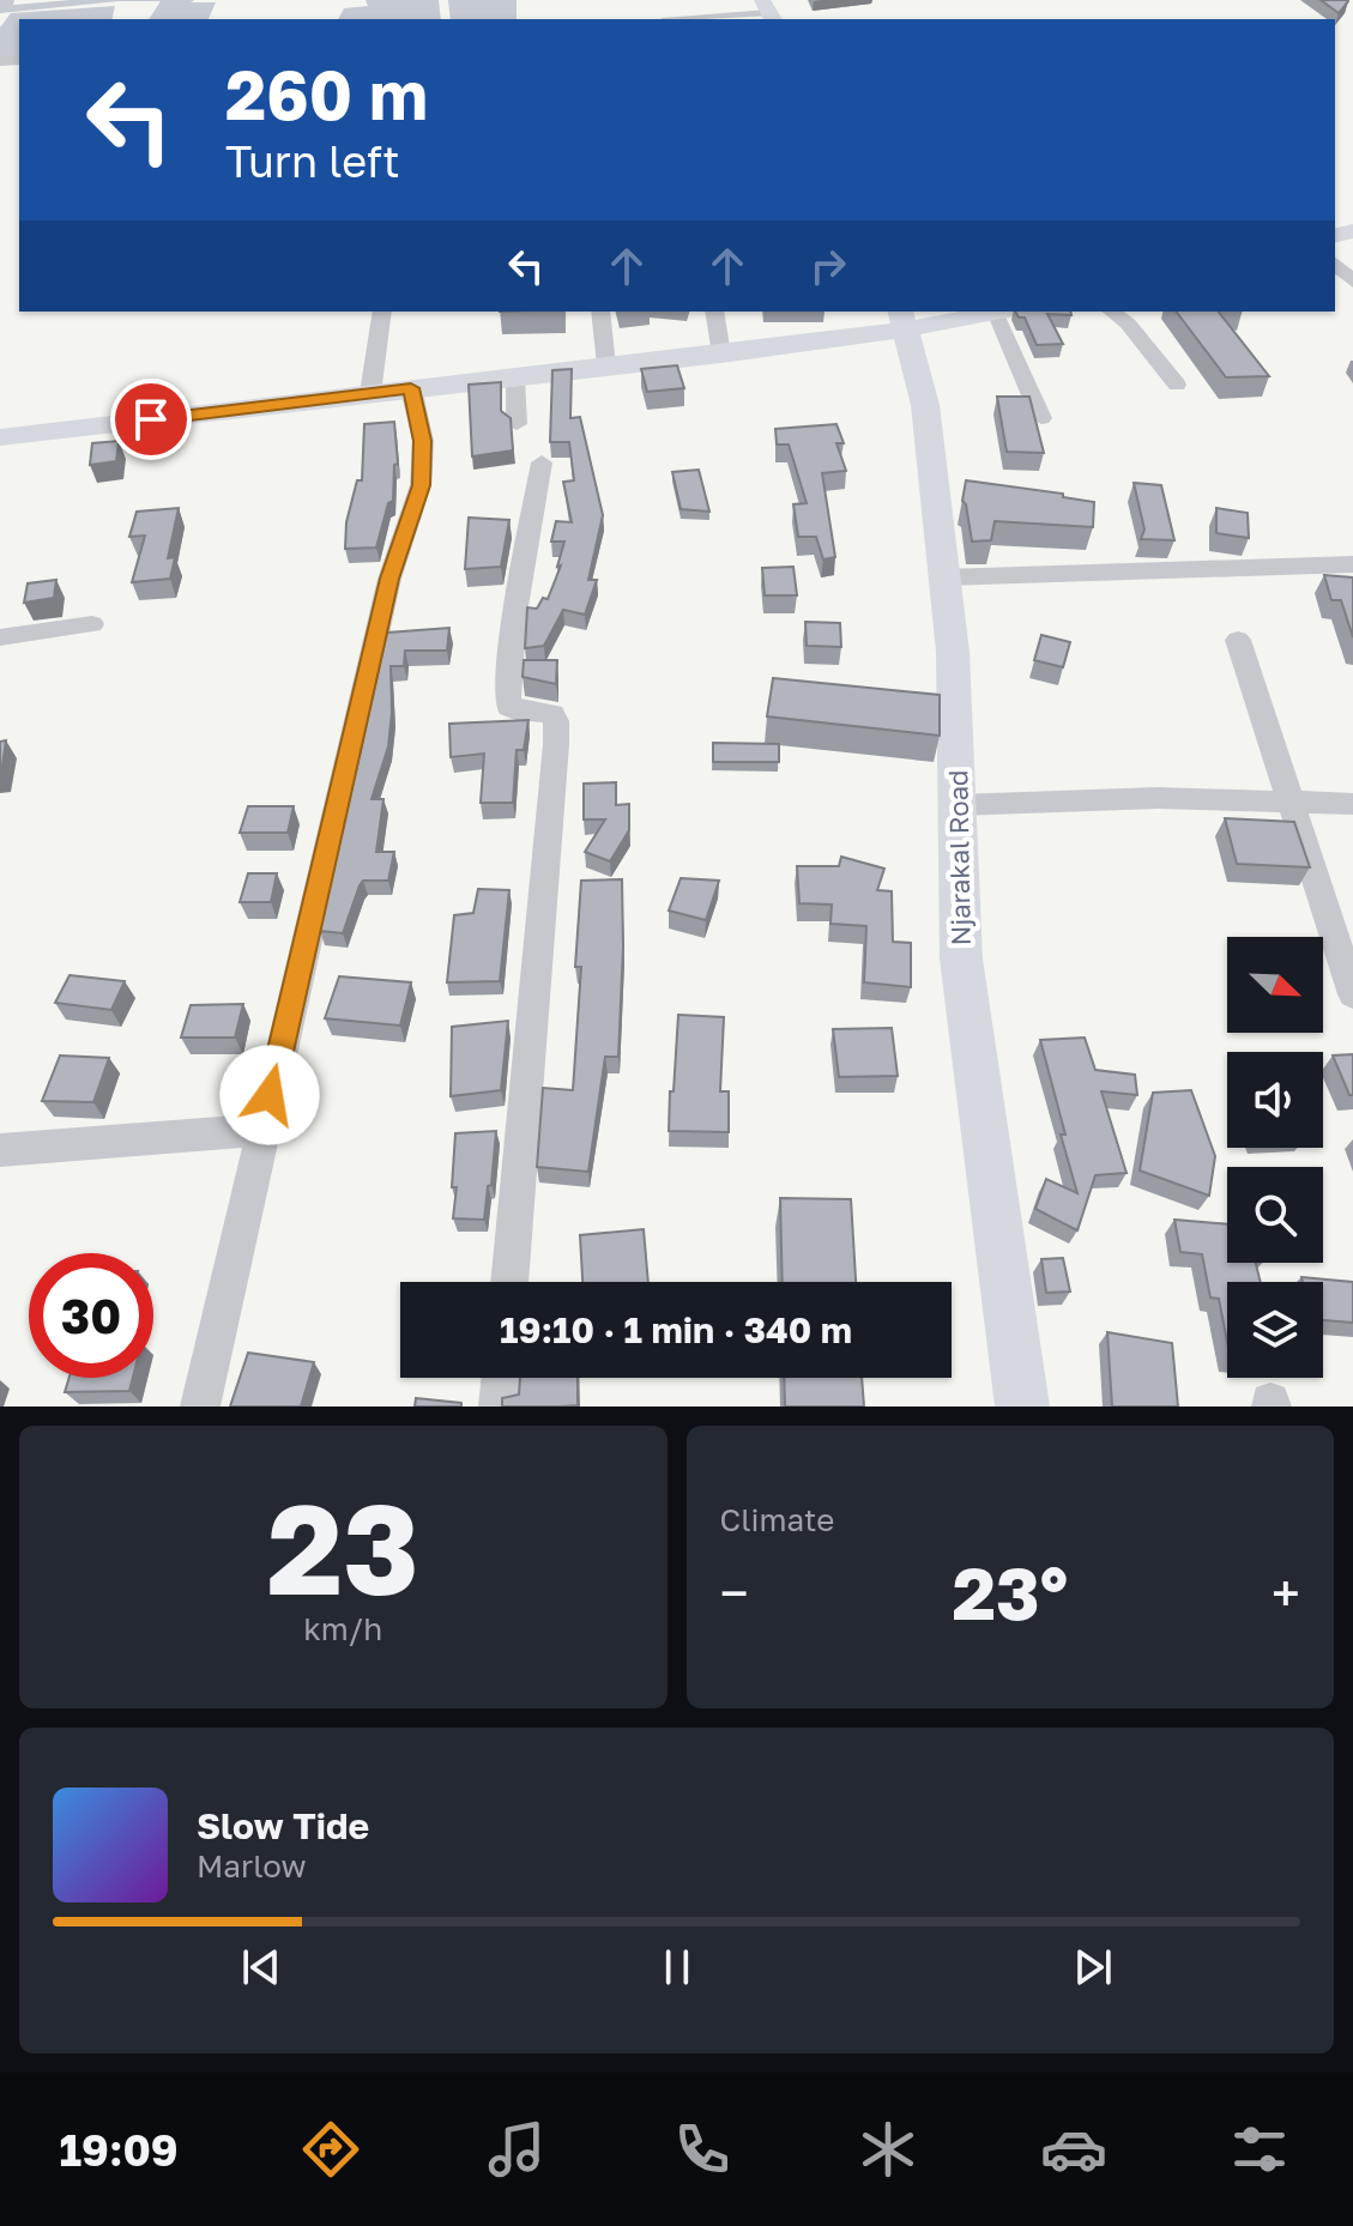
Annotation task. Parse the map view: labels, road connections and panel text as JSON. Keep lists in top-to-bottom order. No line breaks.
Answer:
{"streets":{"street":["Njarakal Road"]},"north":"bottom right","page":{"turn":["260 m","Turn left"],"limit":"30","trip":"19:10 · 1 min · 340 m","tile":[["23","km/h"],"Climate"],"heat":["−","23°","+"],"song":["Slow Tide","Marlow"],"tabs":"19:09"}}
